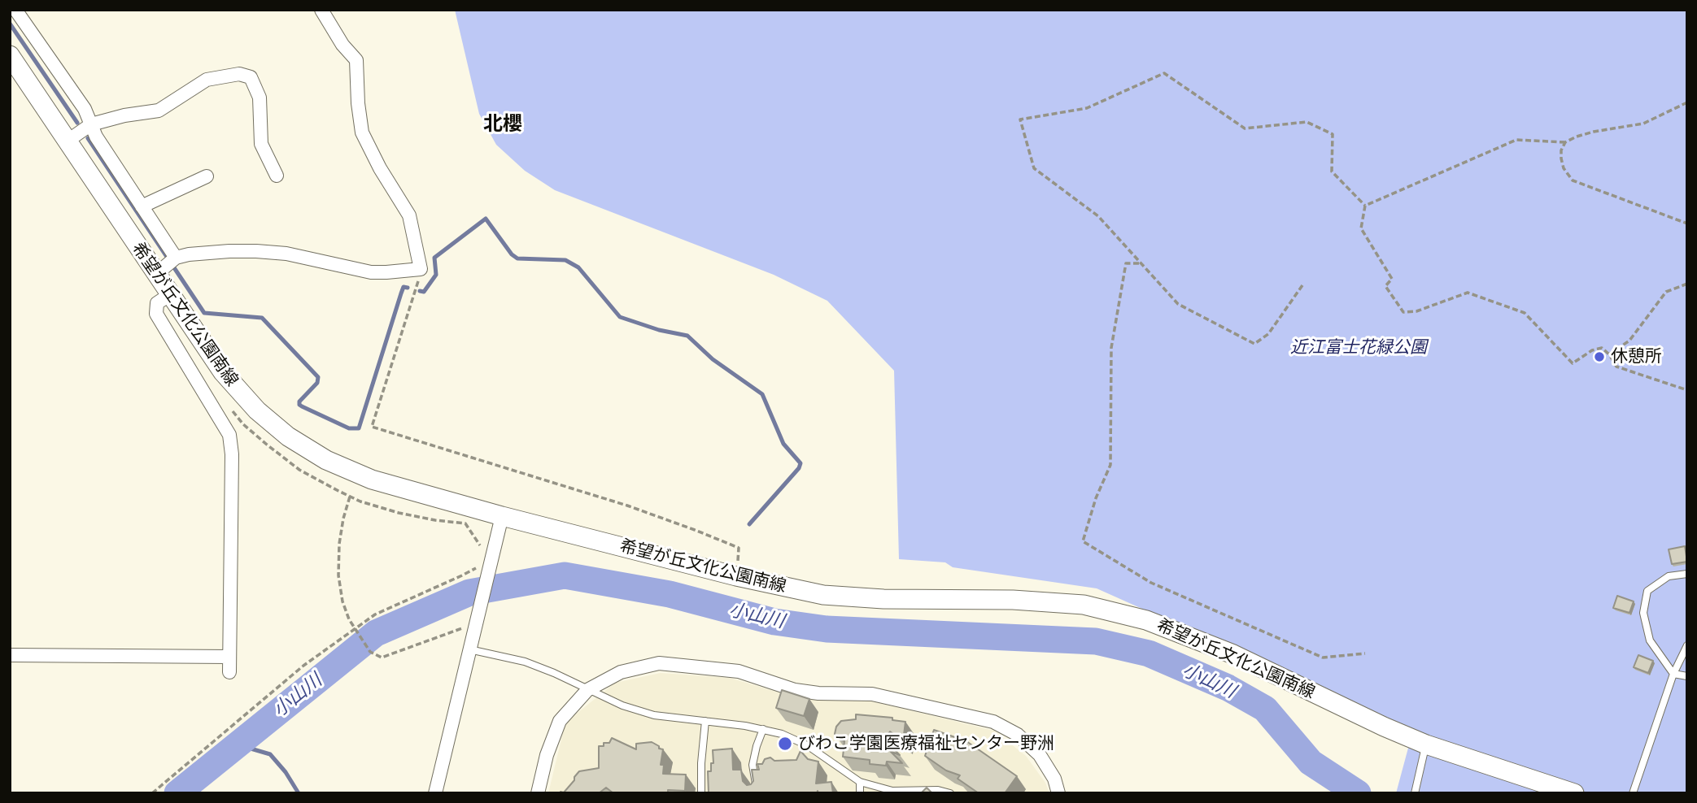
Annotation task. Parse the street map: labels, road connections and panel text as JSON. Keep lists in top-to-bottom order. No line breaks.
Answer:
{"streets":{"main road":["希望が丘文化公園南線"]},"districts":["北櫻"],"water":["小山川"],"parks":["近江富士花緑公園"],"places":["休憩所","びわこ学園医療福祉センター野洲"]}
